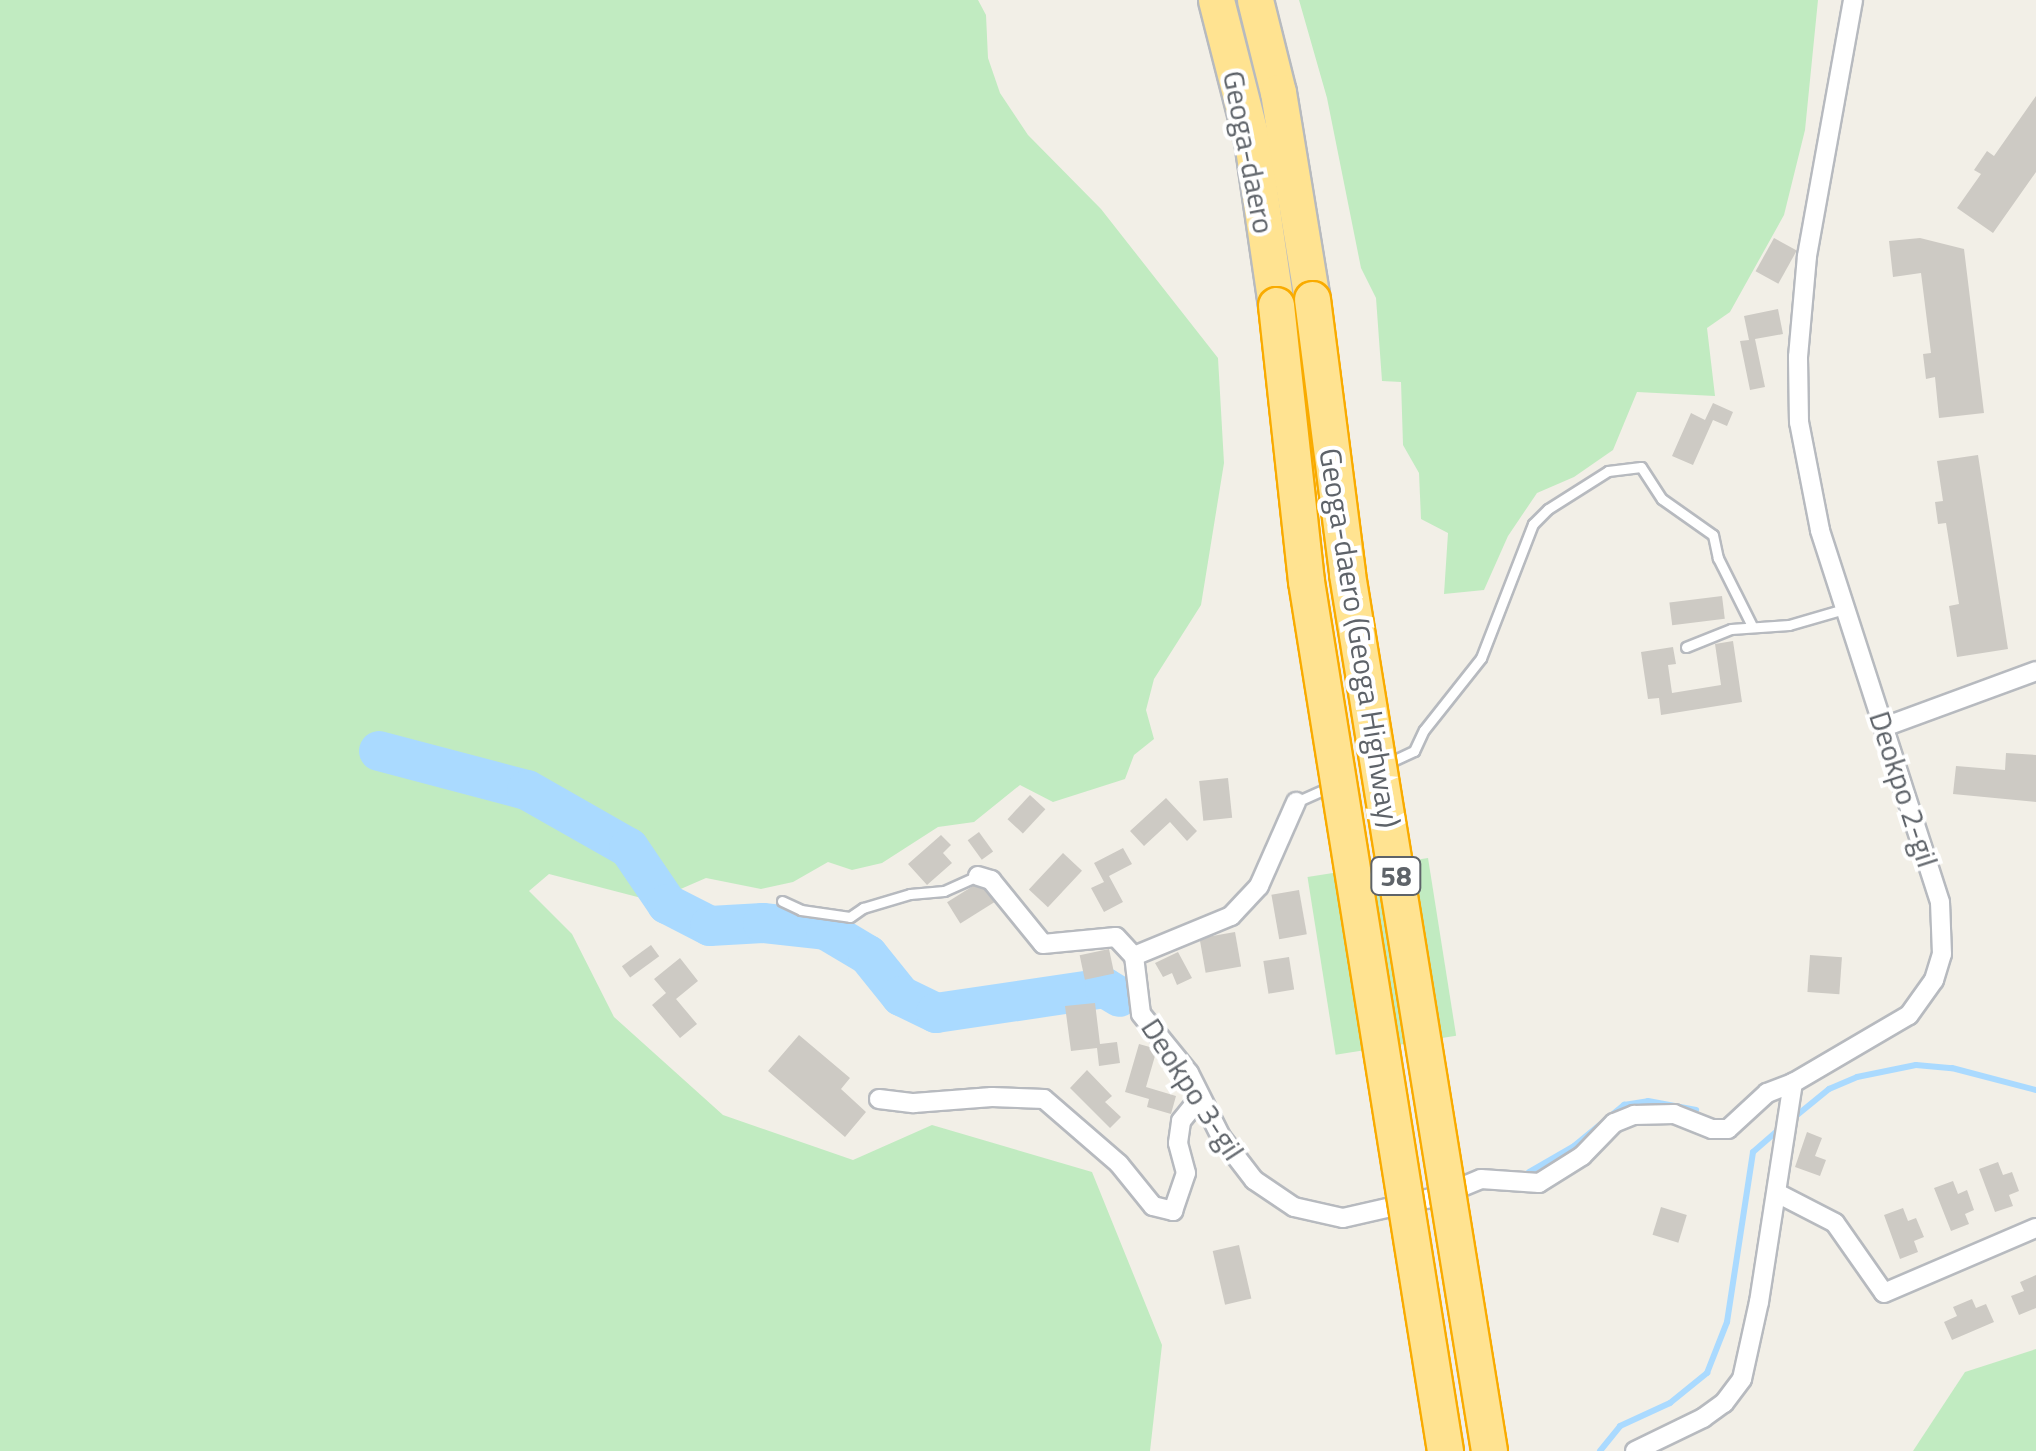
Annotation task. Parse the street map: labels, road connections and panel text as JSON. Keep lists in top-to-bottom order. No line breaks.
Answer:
{"streets":{"highway":["Geoga-daero","Geoga-daero (Geoga Highway)","58"],"street":["Deokpo 2-gil","Deokpo 3-gil"]},"crossings":[["Geoga-daero","Geoga-daero (Geoga Highway)"],["Deokpo 2-gil","Deokpo 3-gil"]]}
